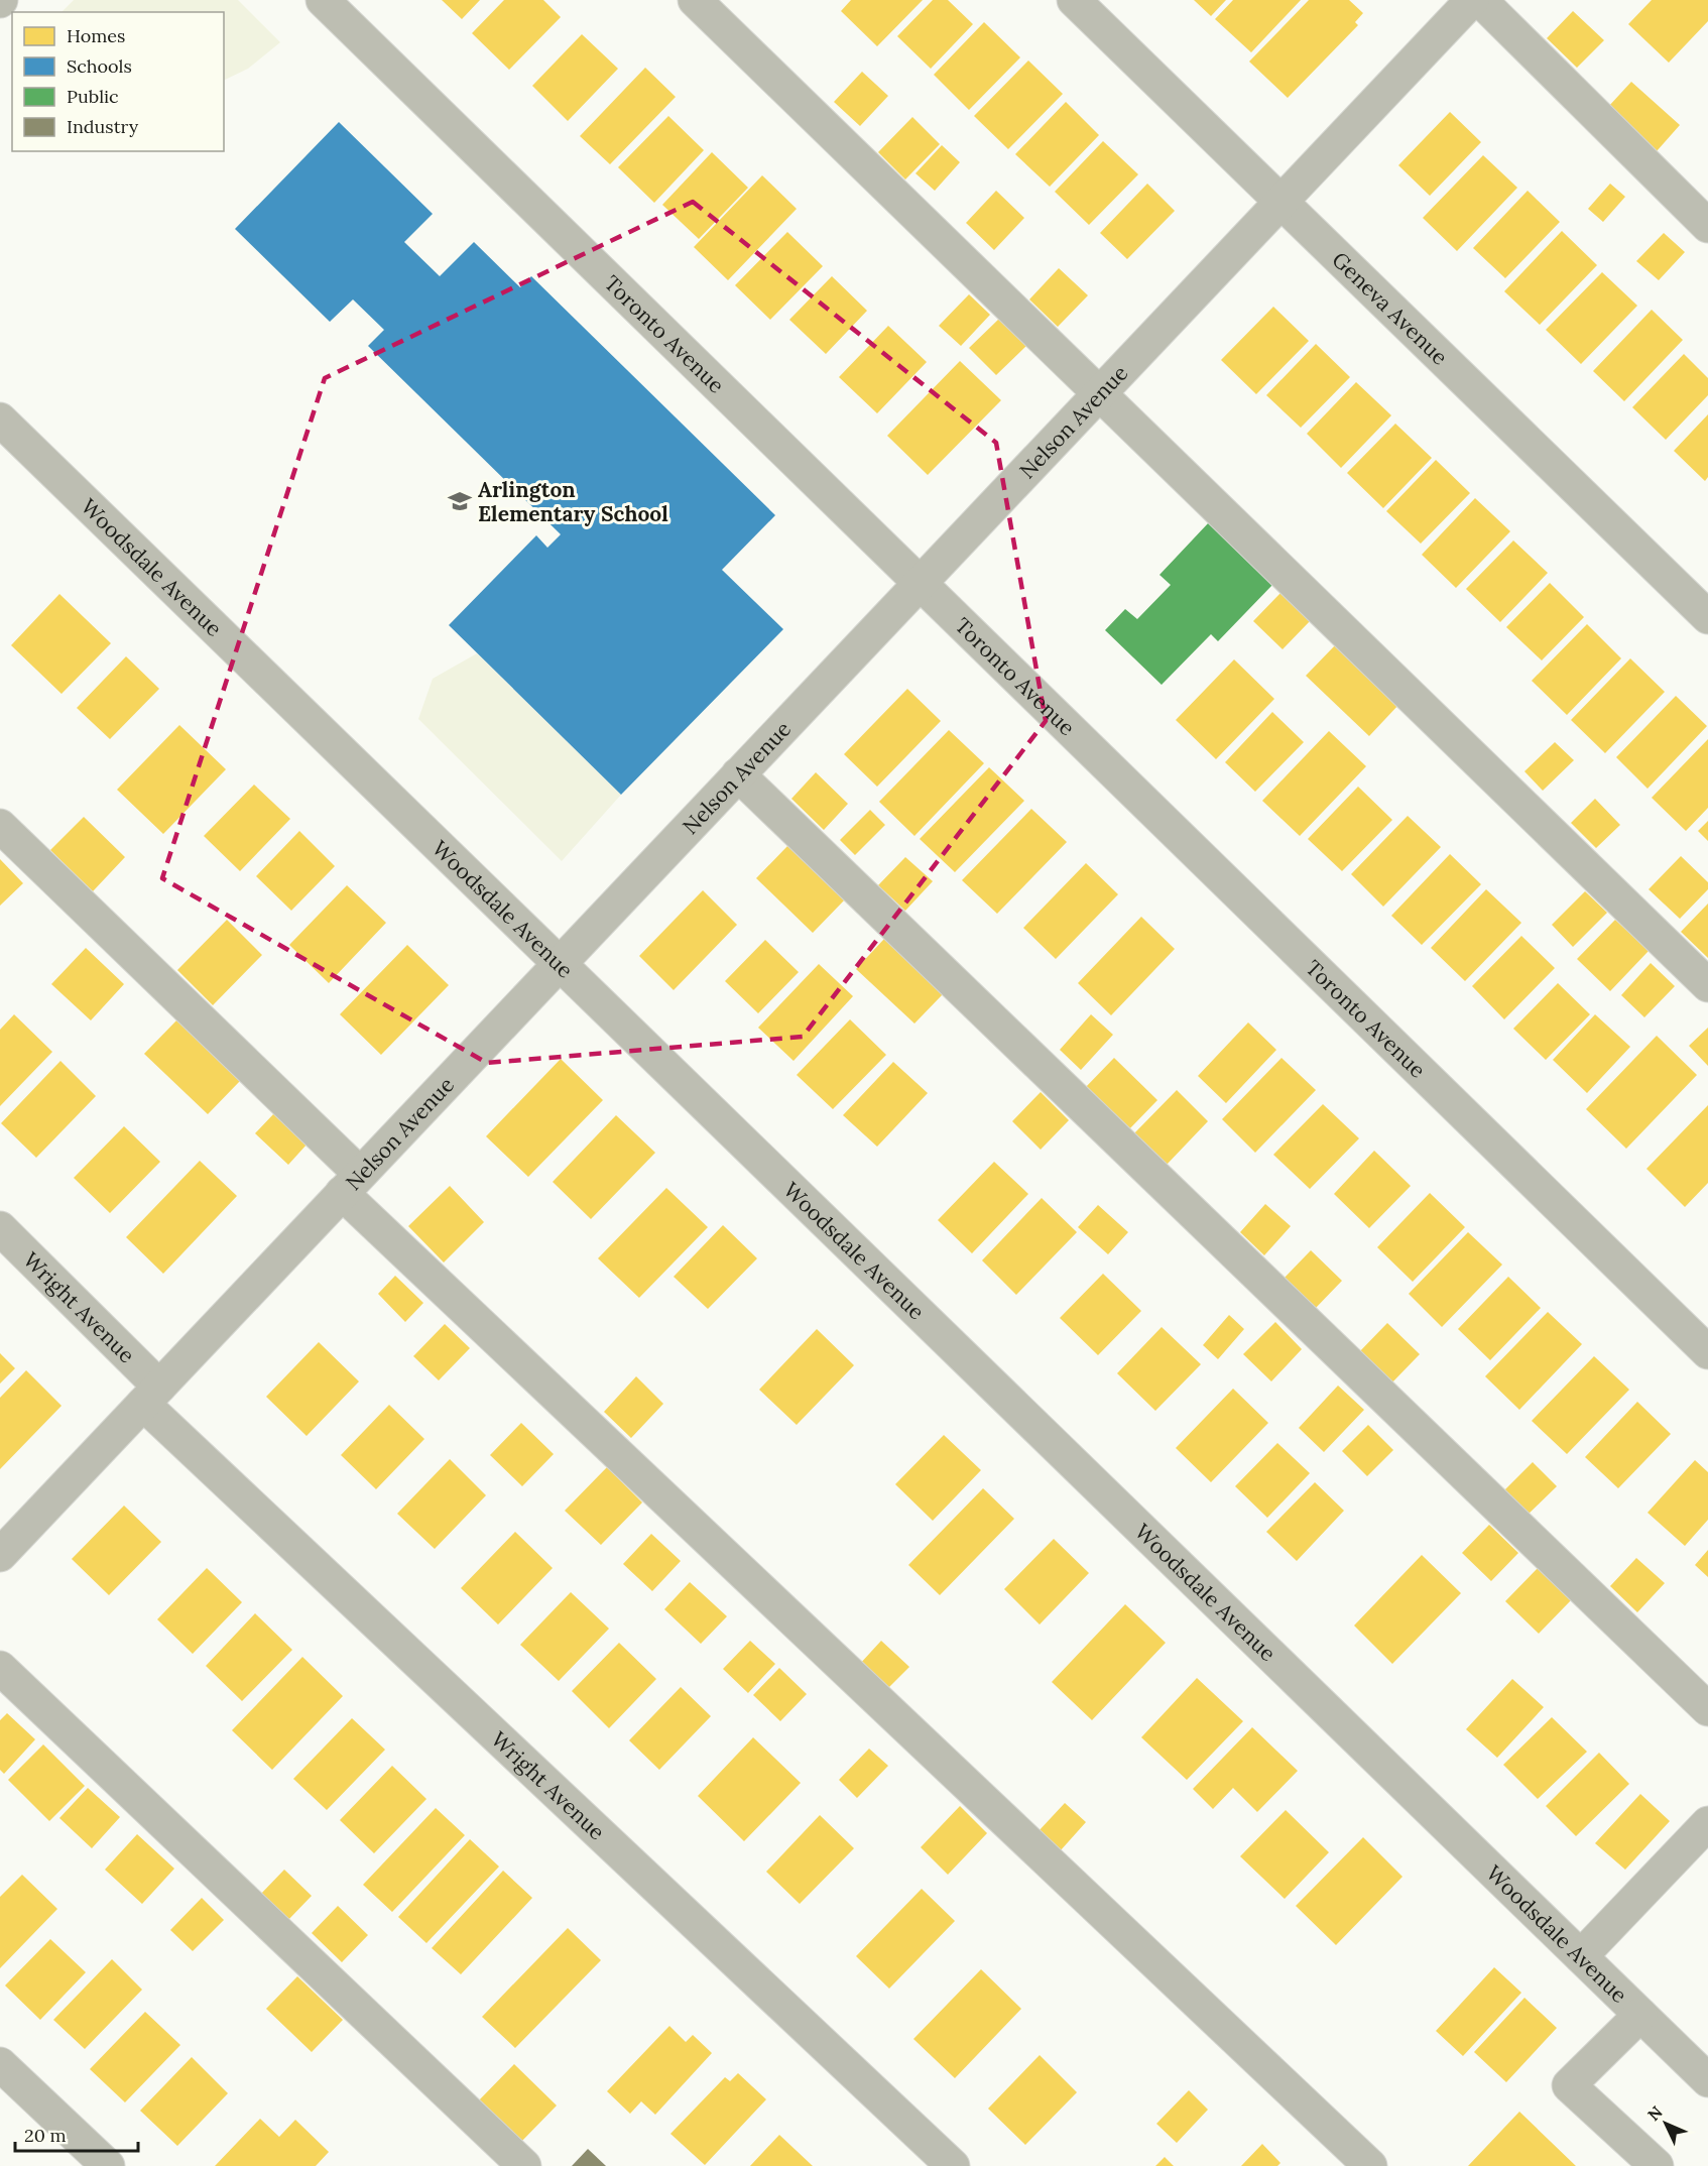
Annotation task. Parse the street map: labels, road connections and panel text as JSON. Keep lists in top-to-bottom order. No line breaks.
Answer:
{"streets":{"street":["Geneva Avenue","Toronto Avenue","Nelson Avenue","Woodsdale Avenue","Wright Avenue"]},"crossings":[["Geneva Avenue","Nelson Avenue"],["Toronto Avenue","Nelson Avenue"],["Nelson Avenue","Woodsdale Avenue"],["Nelson Avenue","Wright Avenue"]],"places":{"school or university":["Arlington Elementary School"]},"legend":["Homes","Schools","Public","Industry"],"scale_bar":"20 m","north":"top left"}
